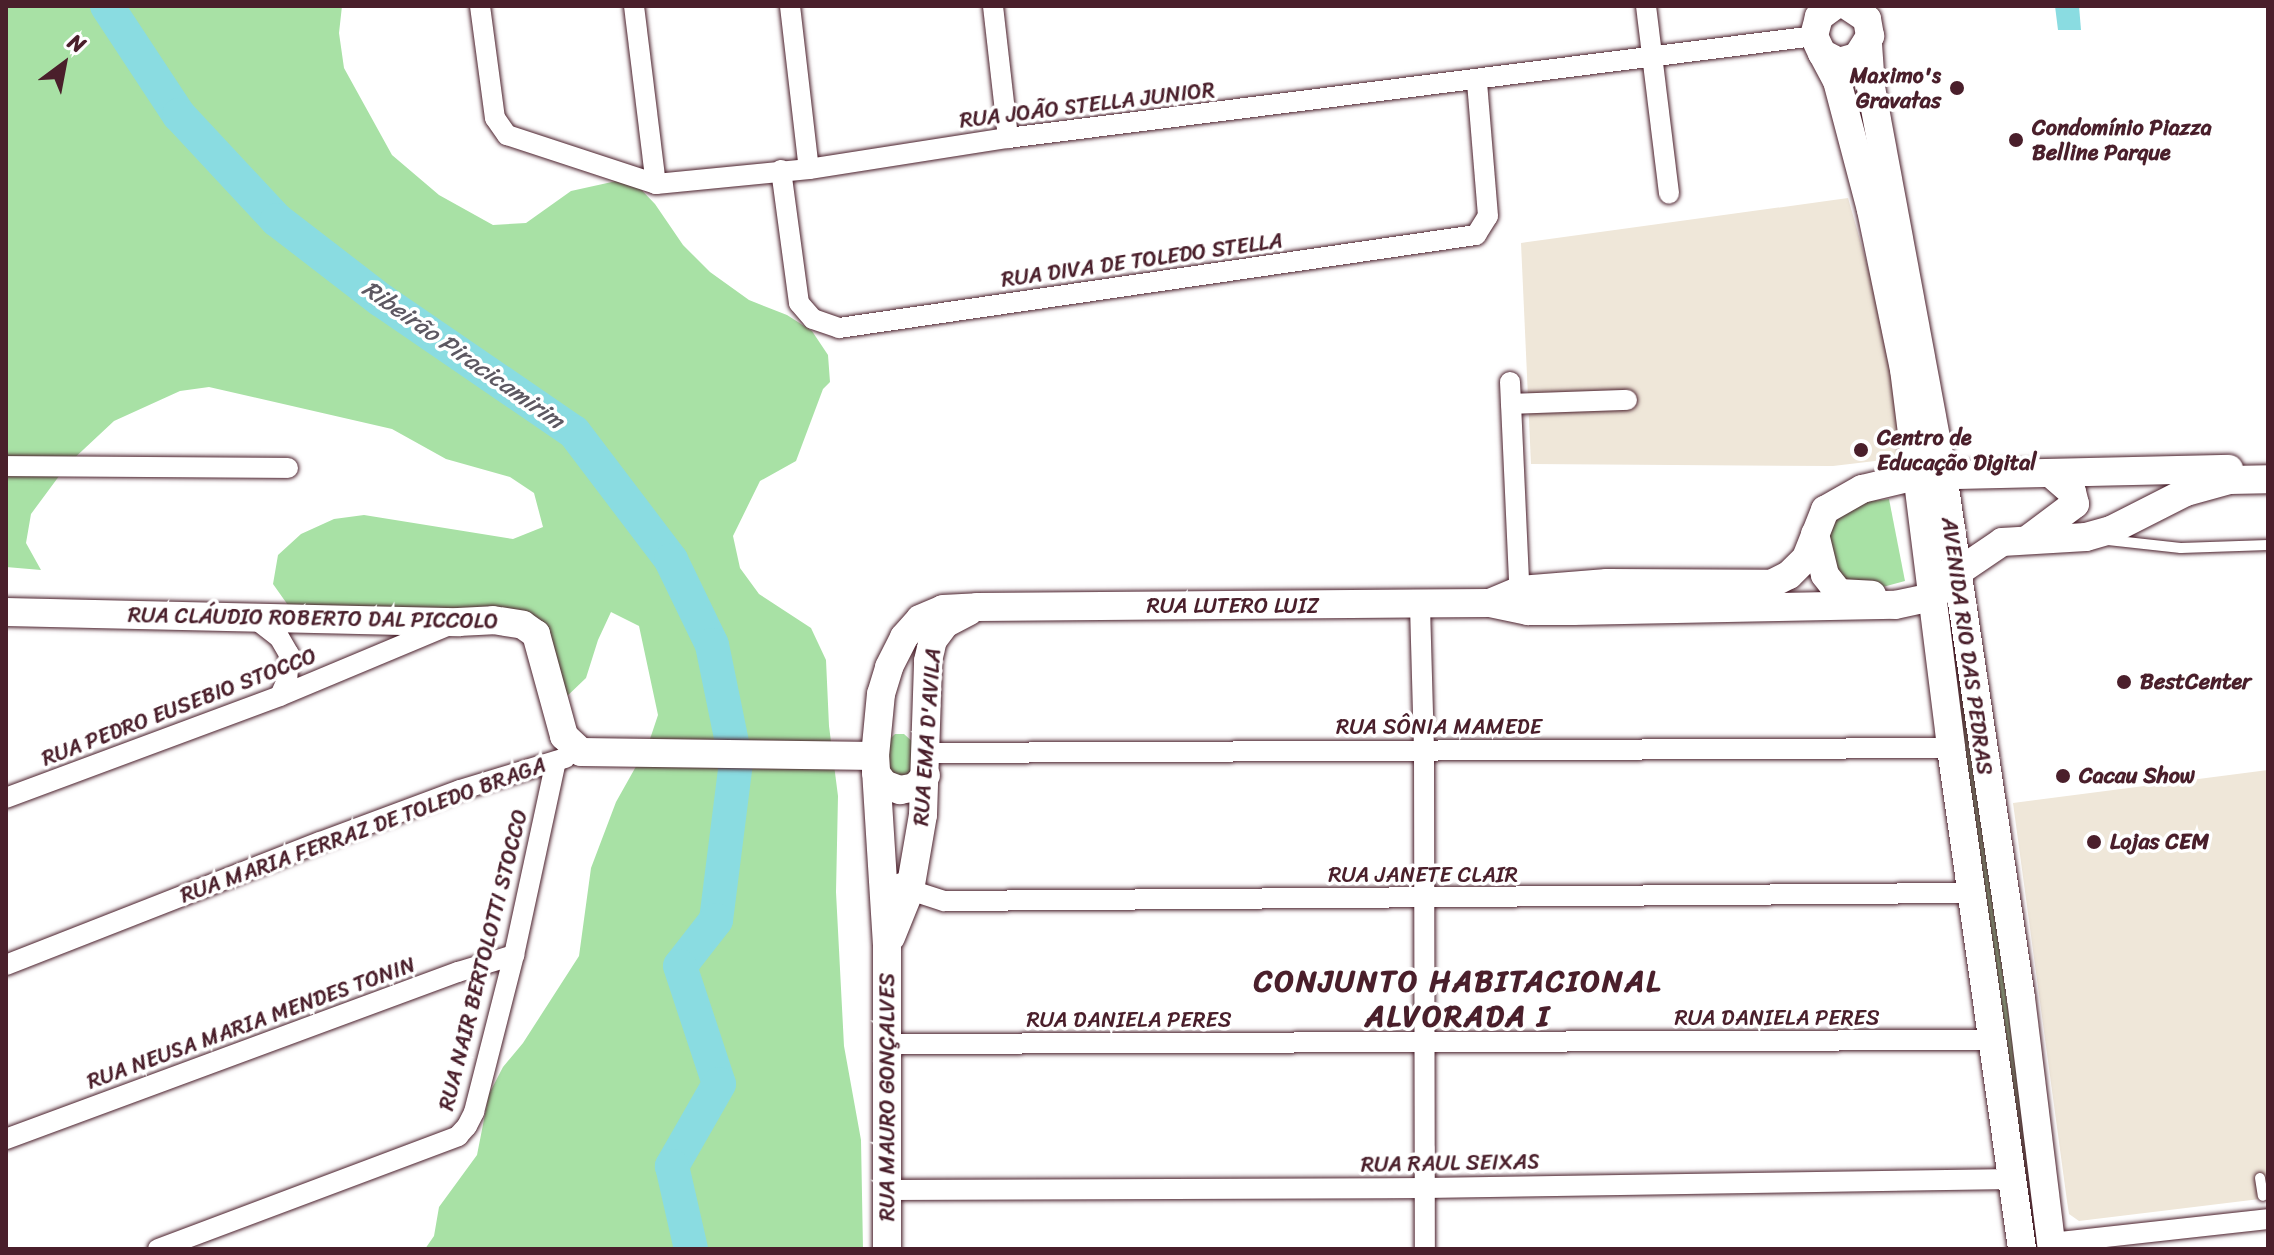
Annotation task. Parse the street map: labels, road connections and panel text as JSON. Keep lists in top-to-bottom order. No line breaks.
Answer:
{"streets":{"street":["RUA JOÃO STELLA JUNIOR","RUA DIVA DE TOLEDO STELLA","RUA LUTERO LUIZ","RUA CLÁUDIO ROBERTO DAL PICCOLO","AVENIDA RIO DAS PEDRAS","RUA PEDRO EUSEBIO STOCCO","RUA SÔNIA MAMEDE","RUA EMA D'AVILA","RUA MARIA FERRAZ DE TOLEDO BRAGA","RUA JANETE CLAIR","RUA NAIR BERTOLOTTI STOCCO","RUA DANIELA PERES","RUA NEUSA MARIA MENDES TONIN","RUA MAURO GONÇALVES","RUA RAUL SEIXAS"]},"crossings":[["RUA JOÃO STELLA JUNIOR","RUA DIVA DE TOLEDO STELLA"],["RUA JOÃO STELLA JUNIOR","AVENIDA RIO DAS PEDRAS"],["RUA LUTERO LUIZ","AVENIDA RIO DAS PEDRAS"],["RUA LUTERO LUIZ","RUA EMA D'AVILA"],["RUA CLÁUDIO ROBERTO DAL PICCOLO","RUA PEDRO EUSEBIO STOCCO"],["RUA CLÁUDIO ROBERTO DAL PICCOLO","RUA MARIA FERRAZ DE TOLEDO BRAGA"],["RUA CLÁUDIO ROBERTO DAL PICCOLO","RUA NAIR BERTOLOTTI STOCCO"],["AVENIDA RIO DAS PEDRAS","RUA SÔNIA MAMEDE"],["AVENIDA RIO DAS PEDRAS","RUA JANETE CLAIR"],["AVENIDA RIO DAS PEDRAS","RUA DANIELA PERES"],["AVENIDA RIO DAS PEDRAS","RUA RAUL SEIXAS"],["RUA SÔNIA MAMEDE","RUA EMA D'AVILA"],["RUA SÔNIA MAMEDE","RUA MARIA FERRAZ DE TOLEDO BRAGA"],["RUA EMA D'AVILA","RUA MARIA FERRAZ DE TOLEDO BRAGA"],["RUA EMA D'AVILA","RUA JANETE CLAIR"],["RUA EMA D'AVILA","RUA MAURO GONÇALVES"],["RUA MARIA FERRAZ DE TOLEDO BRAGA","RUA NAIR BERTOLOTTI STOCCO"],["RUA NAIR BERTOLOTTI STOCCO","RUA NEUSA MARIA MENDES TONIN"],["RUA DANIELA PERES","RUA MAURO GONÇALVES"],["RUA MAURO GONÇALVES","RUA RAUL SEIXAS"]],"districts":["CONJUNTO HABITACIONAL ALVORADA I"],"water":["Ribeirão Piracicamirim"],"places":["Maximo's Gravatas","Condomínio Piazza Belline Parque","Centro de Educação Digital","BestCenter","Cacau Show","Lojas CEM"],"north":"top right"}
